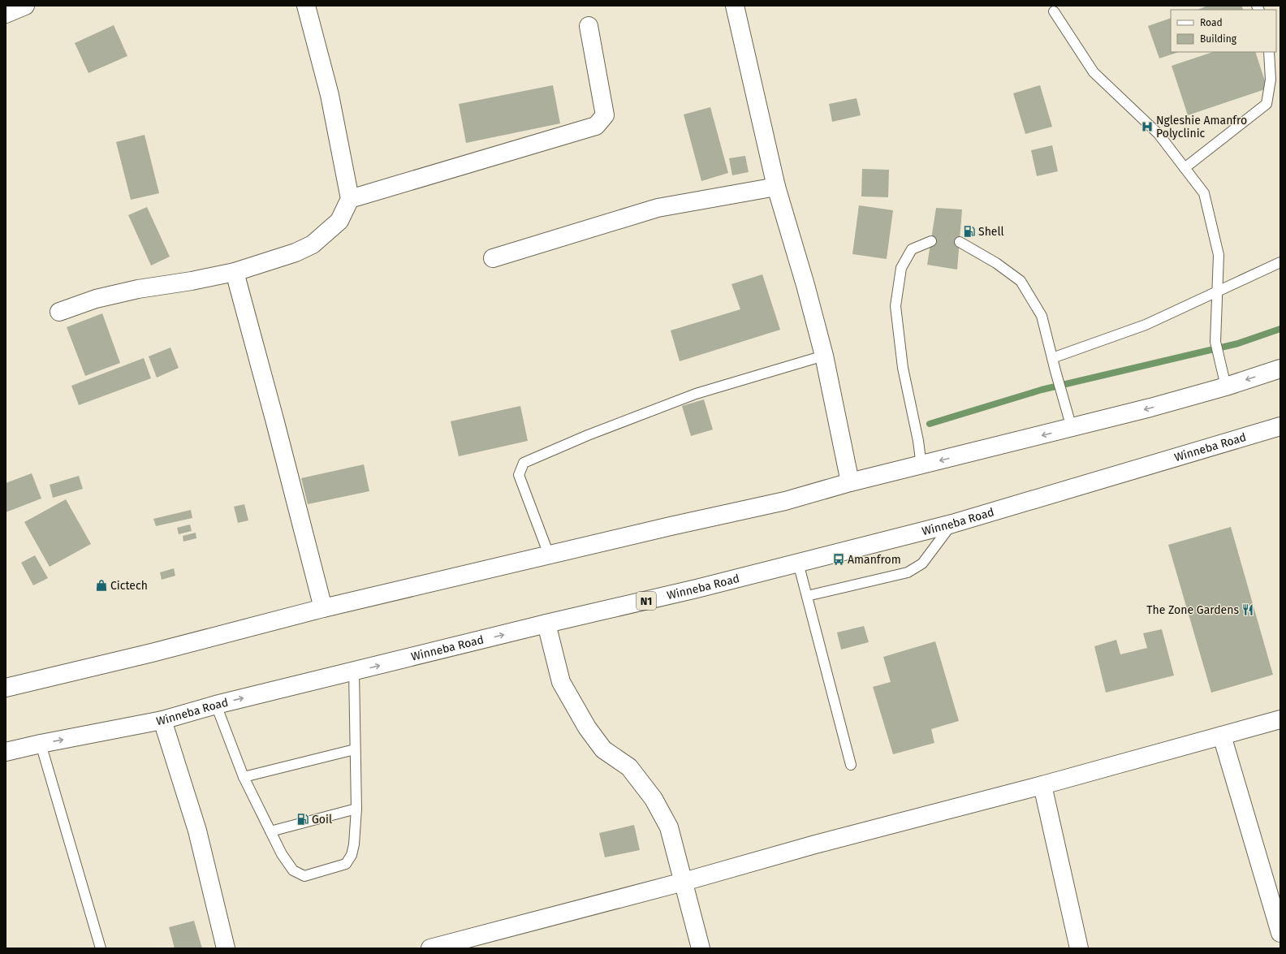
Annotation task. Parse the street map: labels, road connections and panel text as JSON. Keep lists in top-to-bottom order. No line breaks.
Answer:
{"streets":{"main road":["Winneba Road","N1"]},"places":{"hospital":["Ngleshie Amanfro Polyclinic"],"fuel station":["Shell","Goil"],"bus stop":["Amanfrom"],"shop":["Cictech"],"restaurant":["The Zone Gardens"]},"legend":["Road","Building"]}
